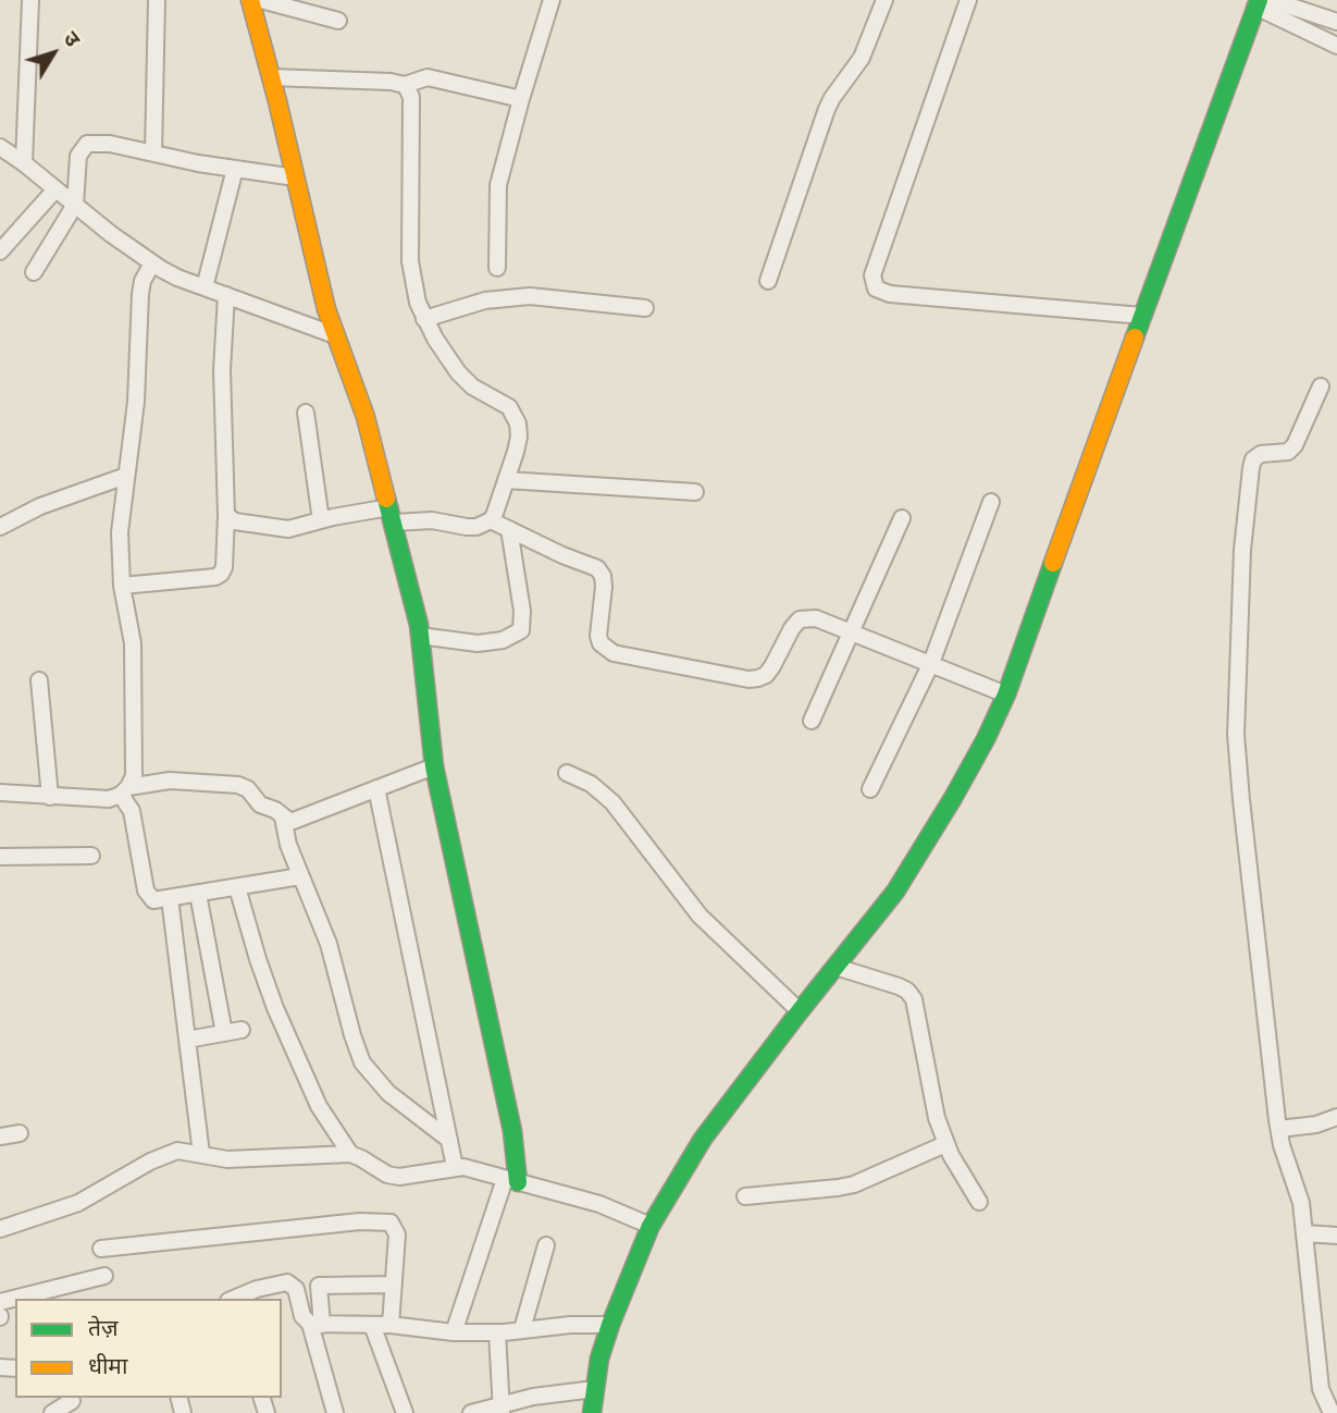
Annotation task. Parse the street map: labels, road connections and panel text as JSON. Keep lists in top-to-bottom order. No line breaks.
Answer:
{"legend":["तेज़","धीमा"],"north":"top right"}
